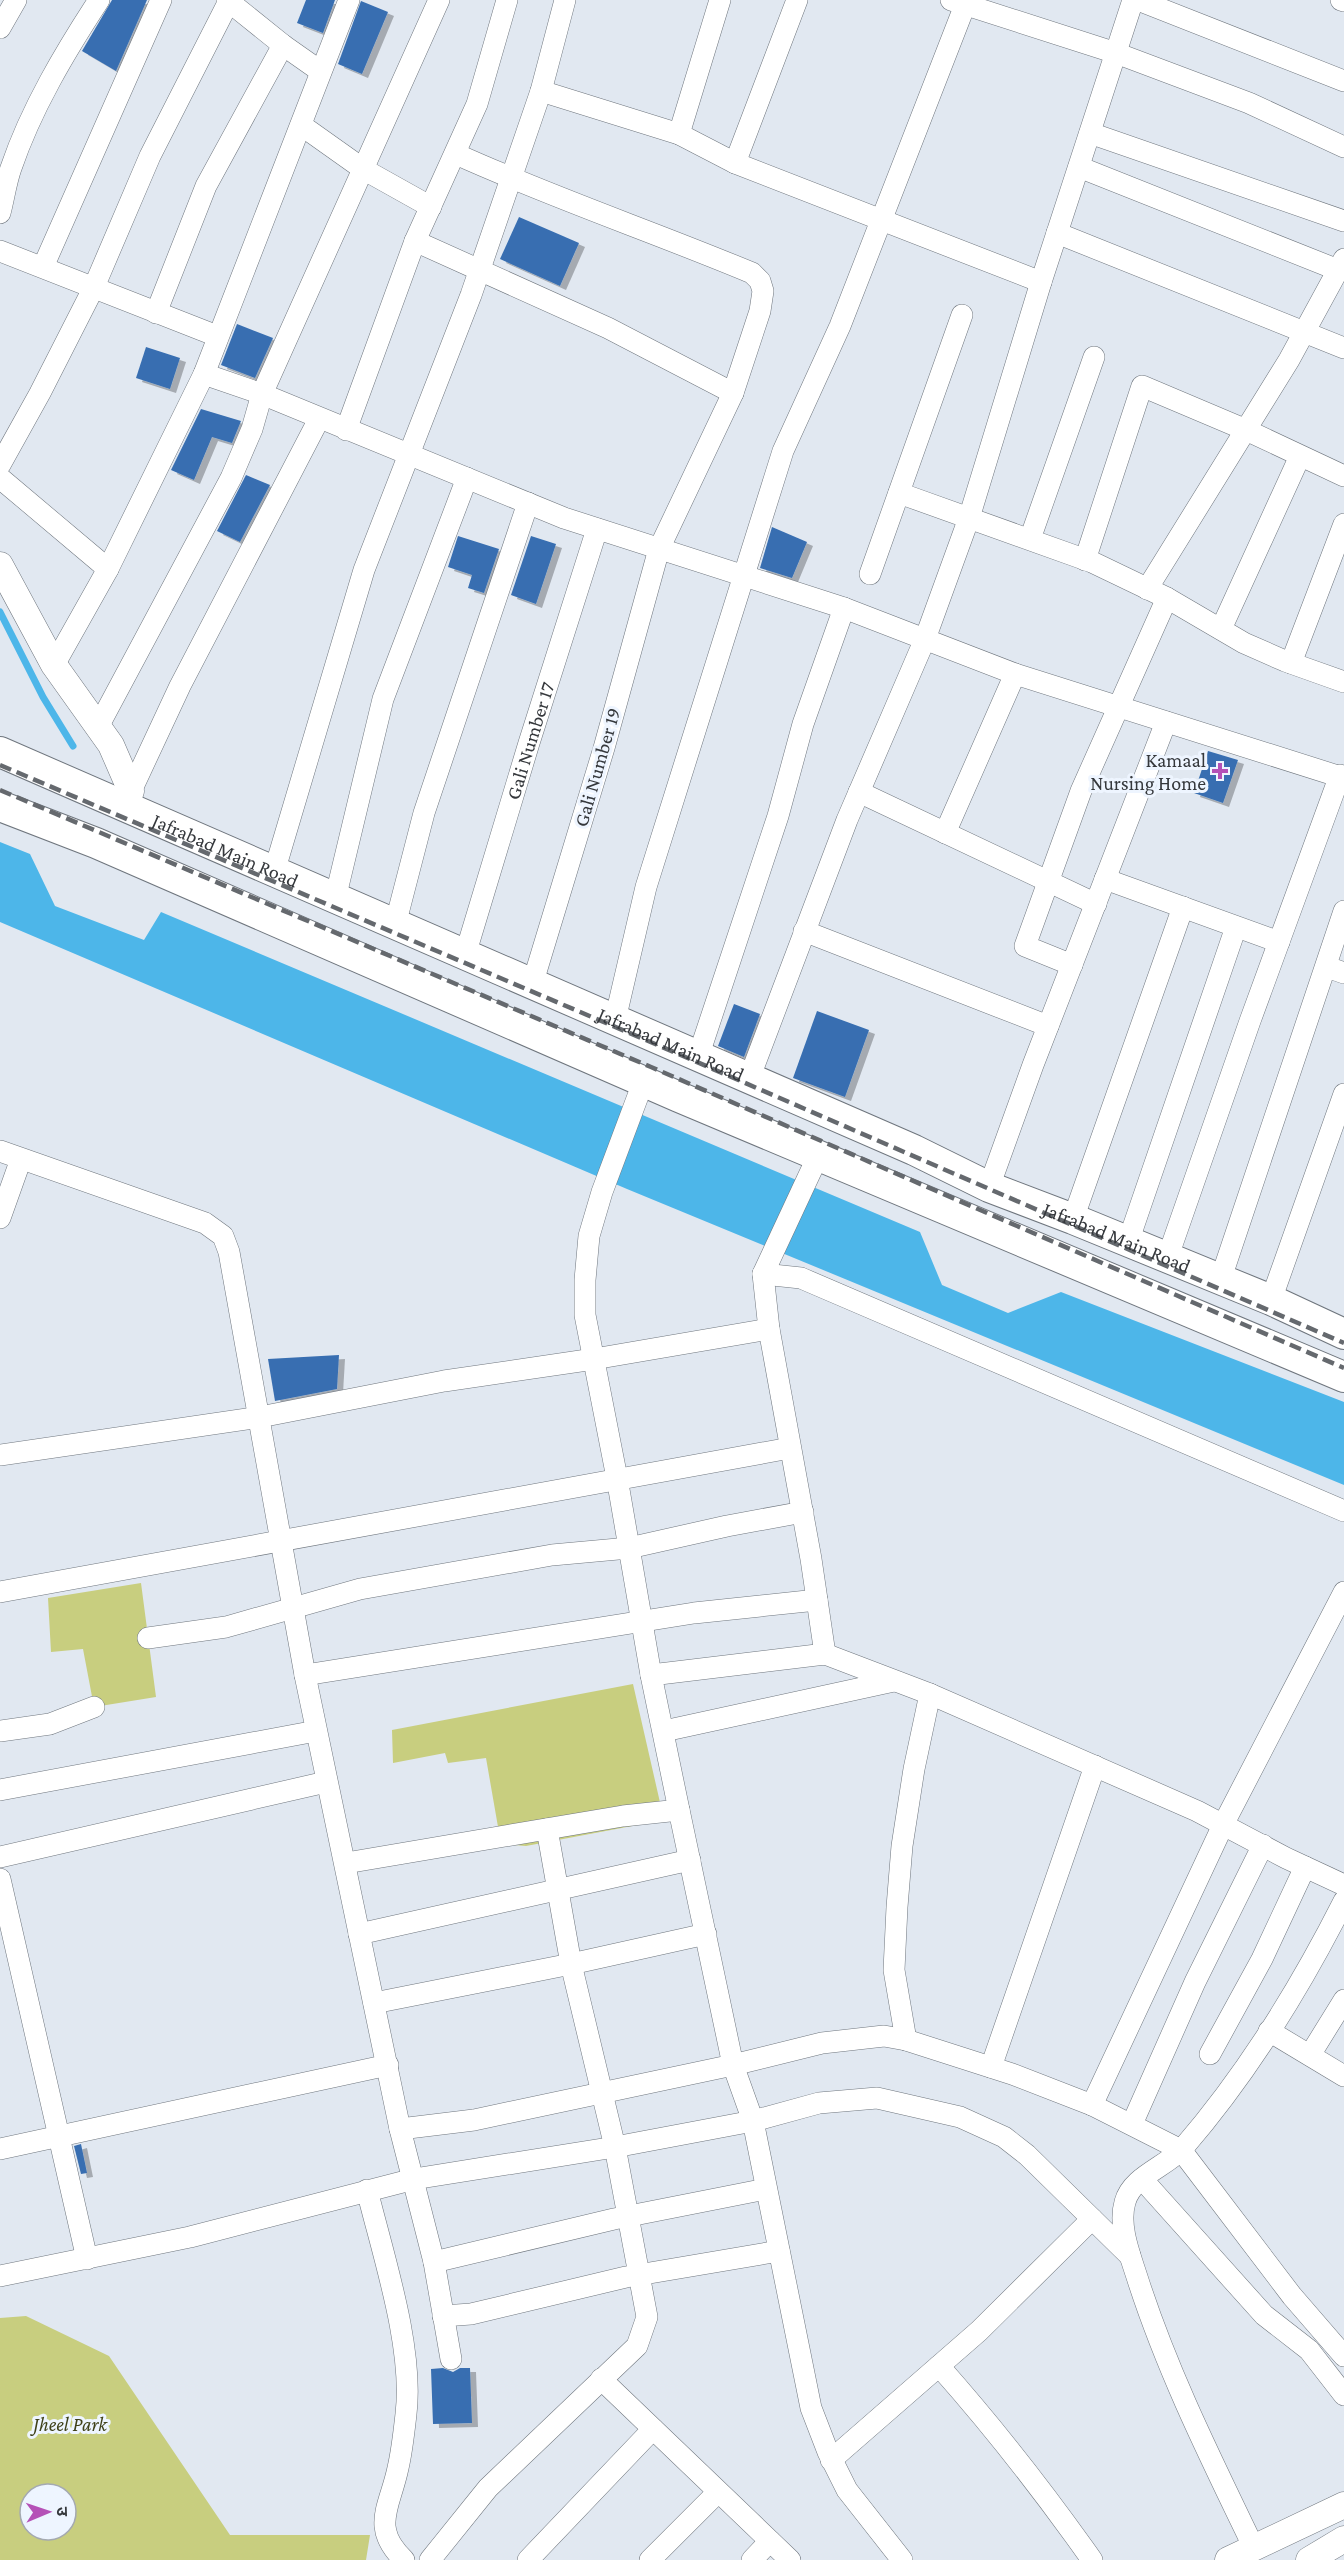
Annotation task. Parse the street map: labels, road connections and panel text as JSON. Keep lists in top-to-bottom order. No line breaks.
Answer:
{"streets":{"main road":["Jafrabad Main Road"],"street":["Gali Number 17","Gali Number 19"]},"crossings":[["Gali Number 17","Jafrabad Main Road"],["Gali Number 19","Jafrabad Main Road"]],"parks":["Jheel Park"],"places":{"health":["Kamaal Nursing Home"]},"north":"right"}
